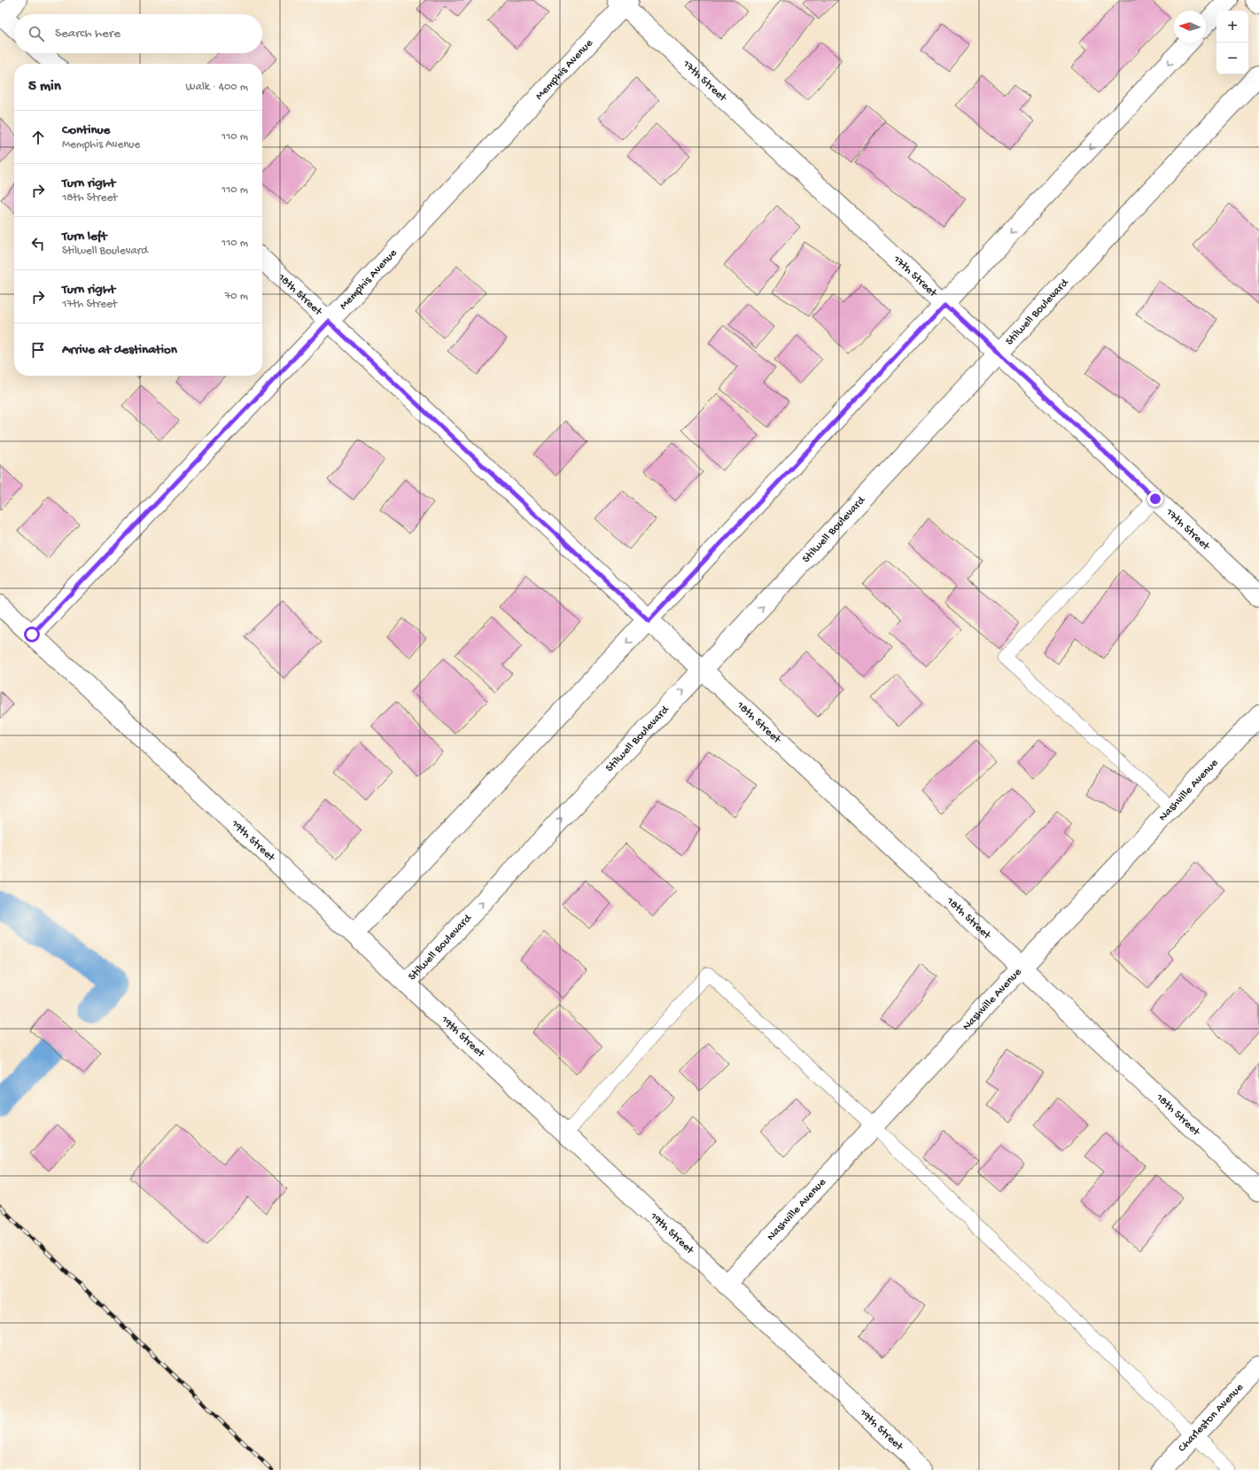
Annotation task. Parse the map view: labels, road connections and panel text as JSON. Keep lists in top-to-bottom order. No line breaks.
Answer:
{"streets":{"street":["Memphis Avenue","17th Street","18th Street","Stilwell Boulevard","Nashville Avenue","19th Street","Charleston Avenue"]},"crossings":[["Memphis Avenue","17th Street"],["Memphis Avenue","18th Street"],["Memphis Avenue","19th Street"],["17th Street","Stilwell Boulevard"],["18th Street","Stilwell Boulevard"],["18th Street","Nashville Avenue"],["Stilwell Boulevard","19th Street"],["Nashville Avenue","19th Street"]],"north":"left","page":{"map_buttons":["+","−"],"search":"Search here","heading":["5 min","Walk · 400 m"],"list":[["Continue","Memphis Avenue","110 m"],["Turn right","18th Street","110 m"],["Turn left","Stilwell Boulevard","110 m"],["Turn right","17th Street","70 m"],"Arrive at destination"]}}
